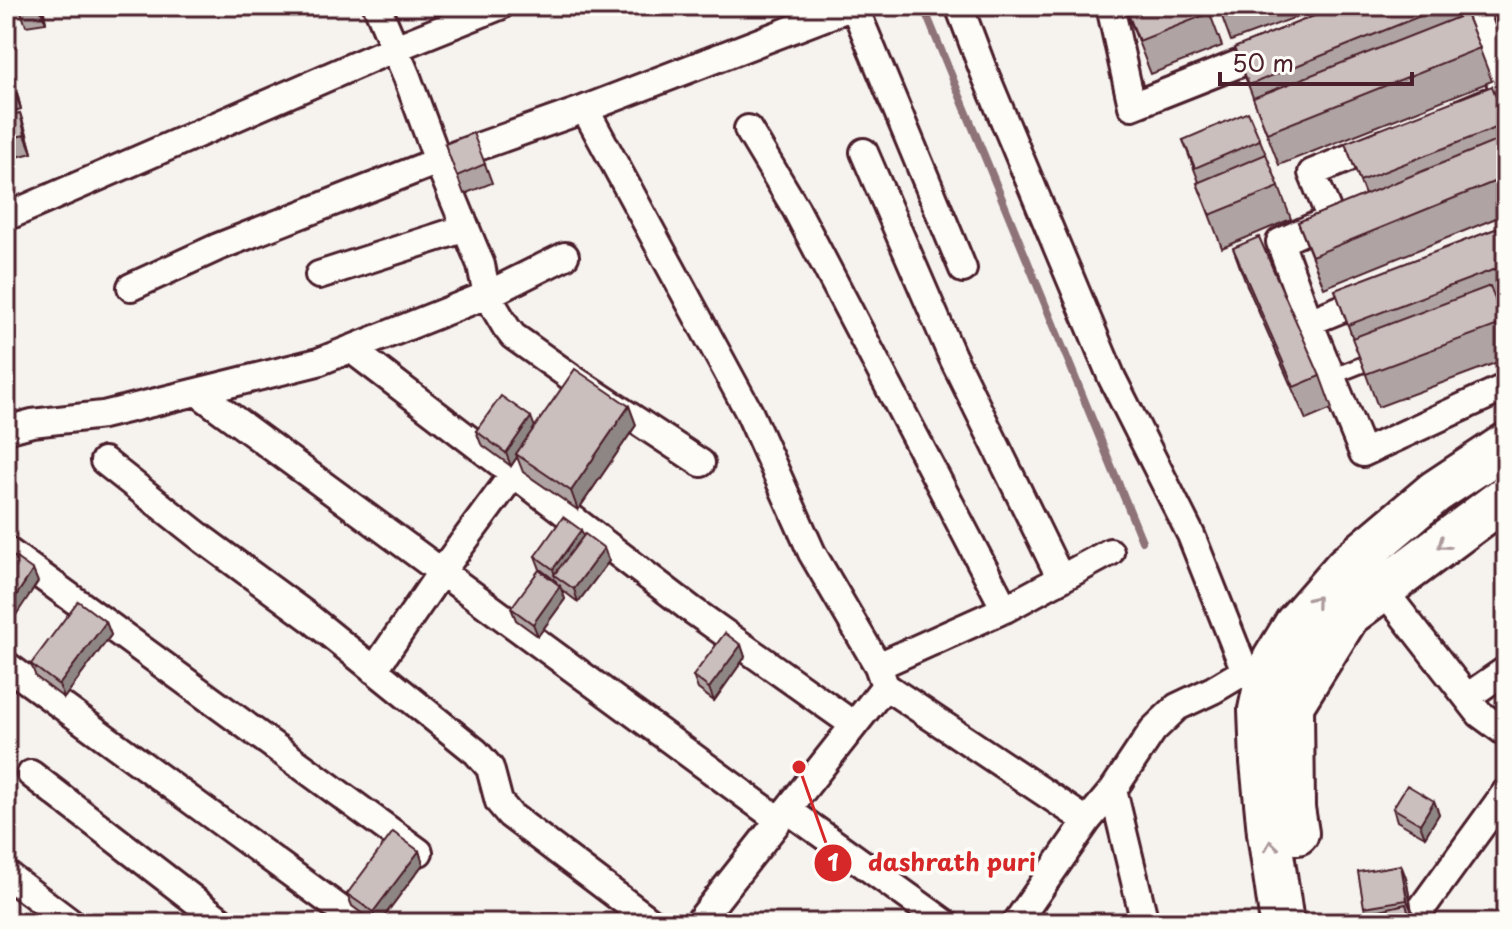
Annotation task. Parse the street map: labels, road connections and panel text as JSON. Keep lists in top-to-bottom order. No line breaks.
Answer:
{"places":["dashrath puri"],"scale_bar":"50 m"}
